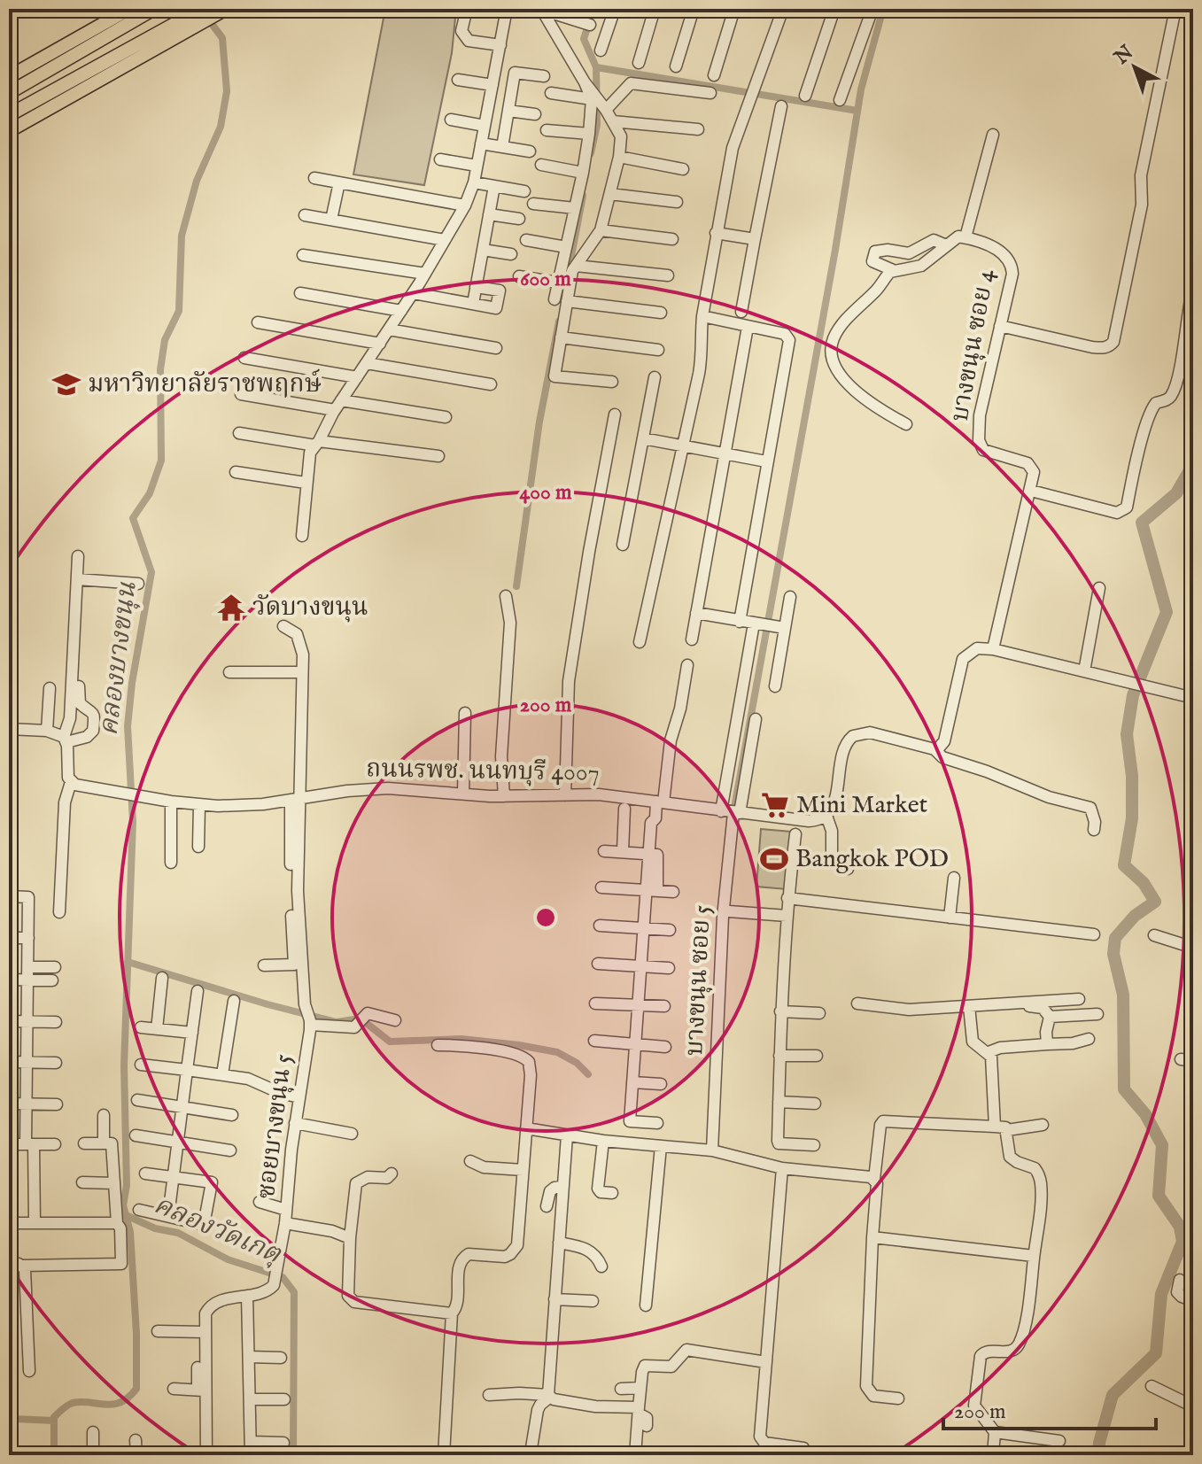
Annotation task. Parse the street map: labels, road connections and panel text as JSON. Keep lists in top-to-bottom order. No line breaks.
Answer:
{"streets":{"street":["บางขนุน ซอย 4","ถนนรพช. นนทบุรี 4007","บางขนุน ซอย 5","ซอยบางขนุน 5"]},"crossings":[["ถนนรพช. นนทบุรี 4007","บางขนุน ซอย 5"]],"water":["คลองบางขนุน","คลองวัดเกตุ"],"places":{"school or university":["มหาวิทยาลัยราชพฤกษ์"],"temple":["วัดบางขนุน"],"supermarket":["Mini Market"],"sports":["Bangkok POD"]},"scale_bar":"200 m","north":"top left","rings":["600 m","400 m","200 m"]}
